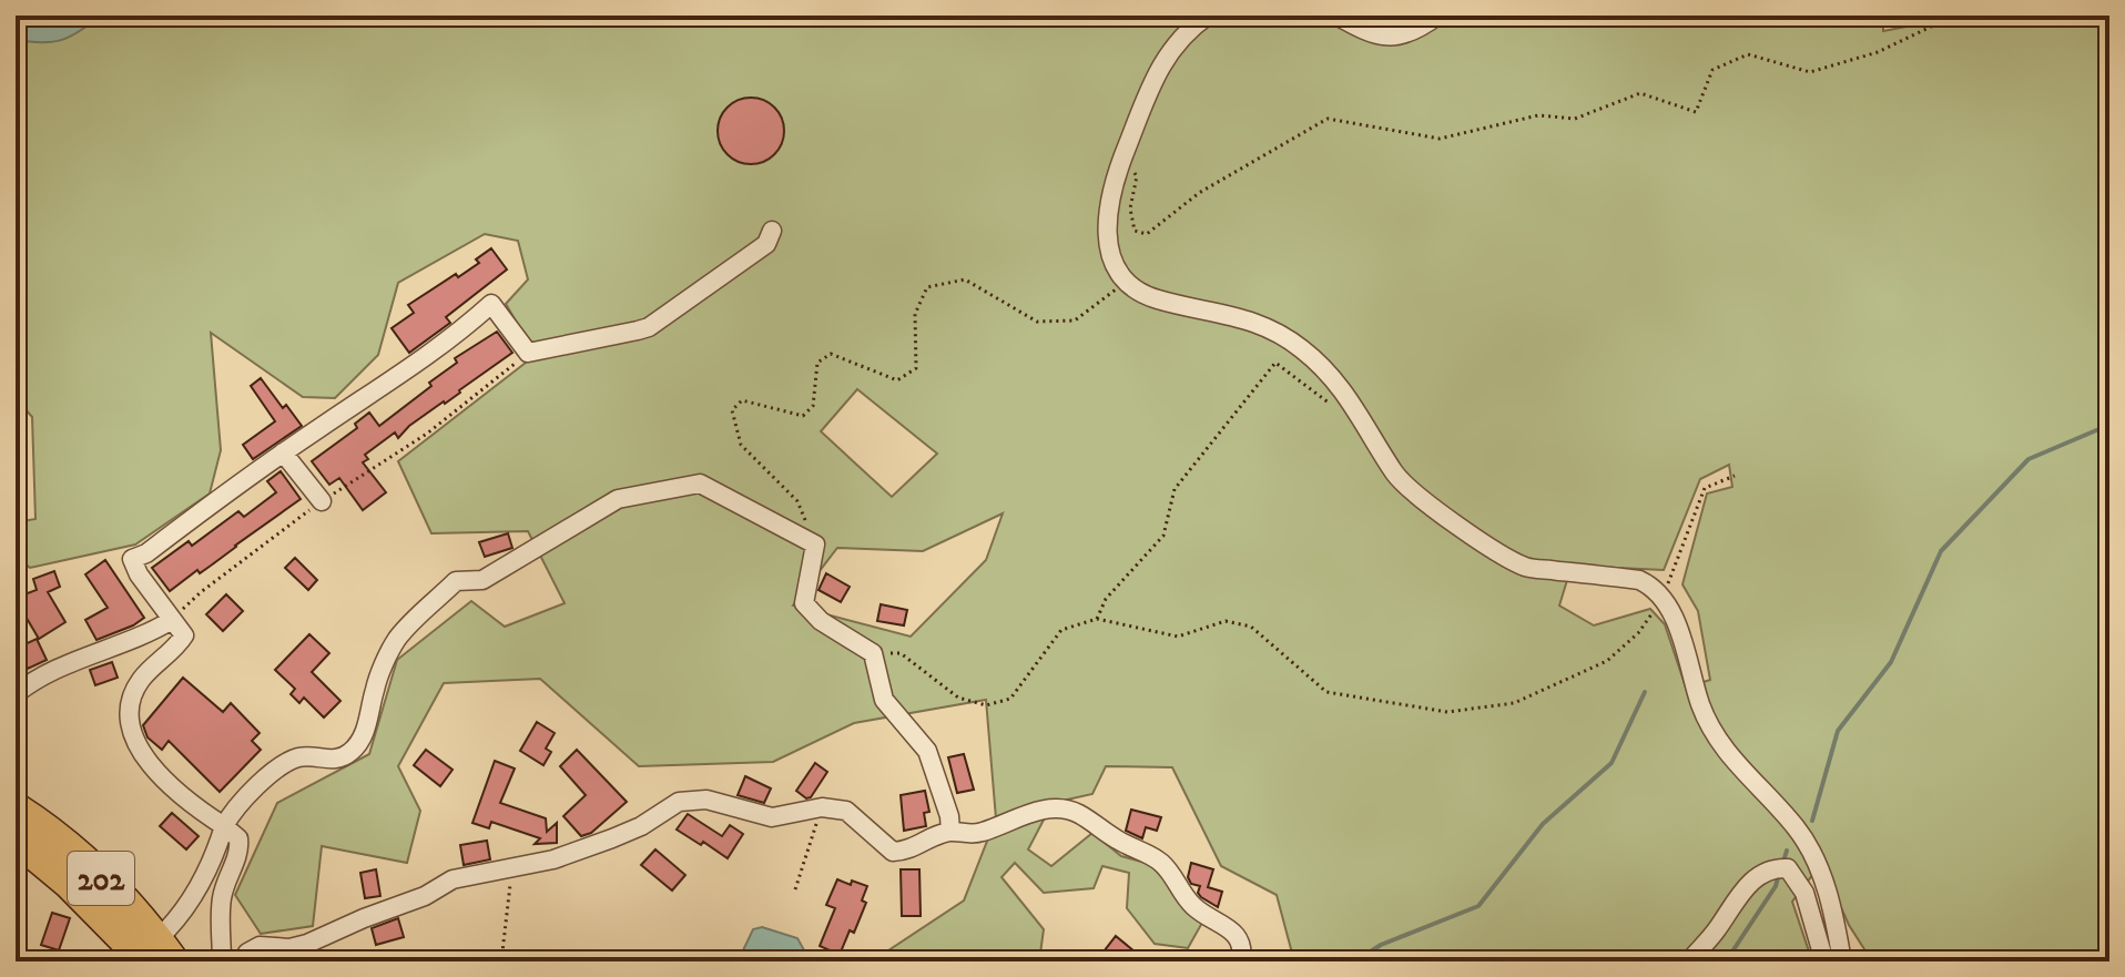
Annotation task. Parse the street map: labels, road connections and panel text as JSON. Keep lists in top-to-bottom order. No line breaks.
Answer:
{"streets":{"highway":["202"]}}
